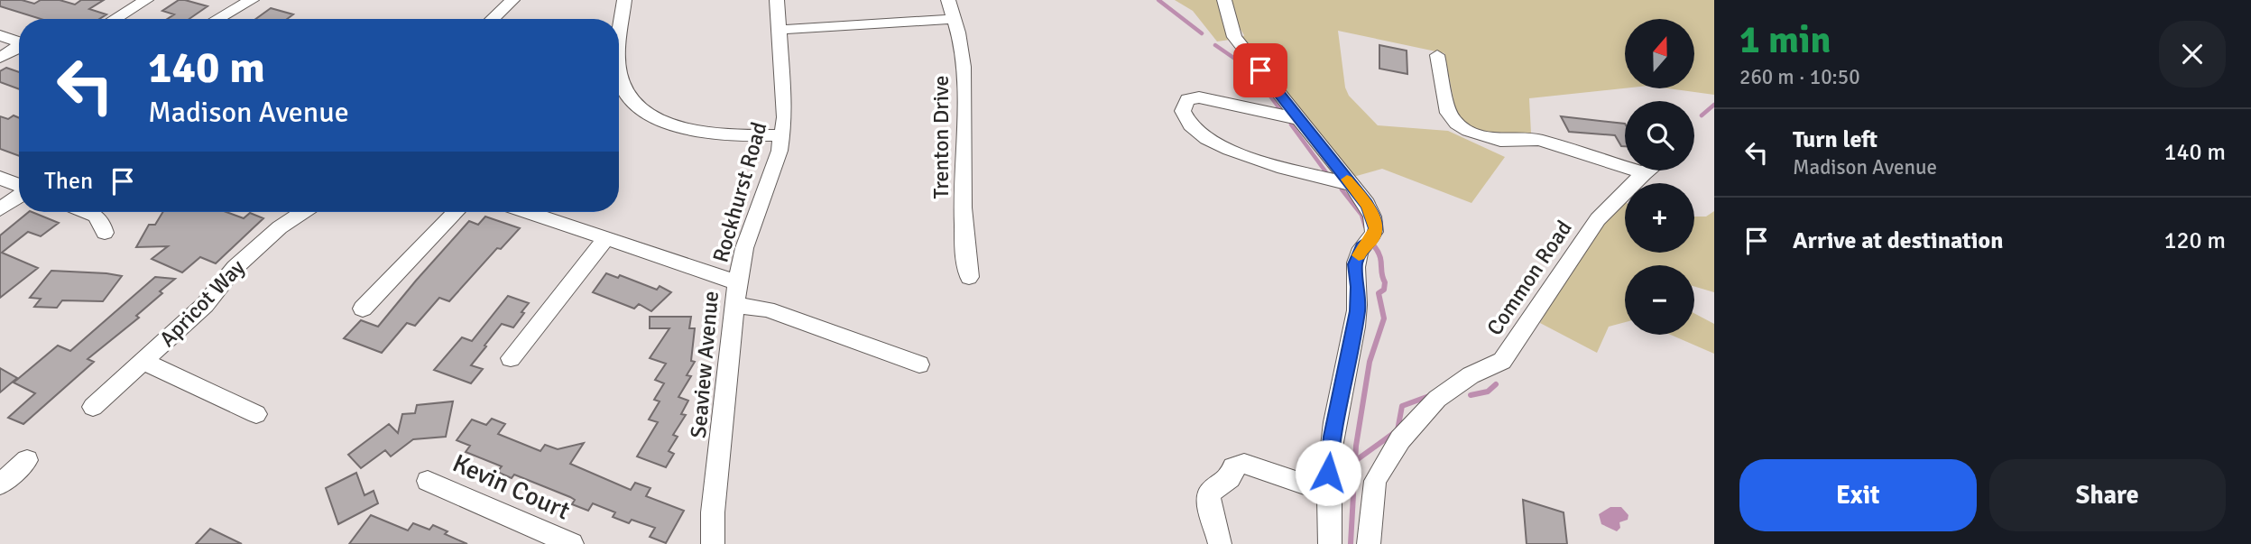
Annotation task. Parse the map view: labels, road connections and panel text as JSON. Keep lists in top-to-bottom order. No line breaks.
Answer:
{"streets":{"street":["Trenton Drive","Rockhurst Road","Common Road","Apricot Way","Seaview Avenue","Kevin Court"]},"crossings":[["Rockhurst Road","Seaview Avenue"]],"north":"top","page":{"heading":["1 min","260 m · 10:50"],"map_buttons":["+","−"],"turn":["140 m","Madison Avenue"],"list":[{"name":"Turn left","note":"Madison Avenue","value":"140 m"},{"name":"Arrive at destination","value":"120 m"}],"then":"Then","buttons":["Exit","Share"]}}
